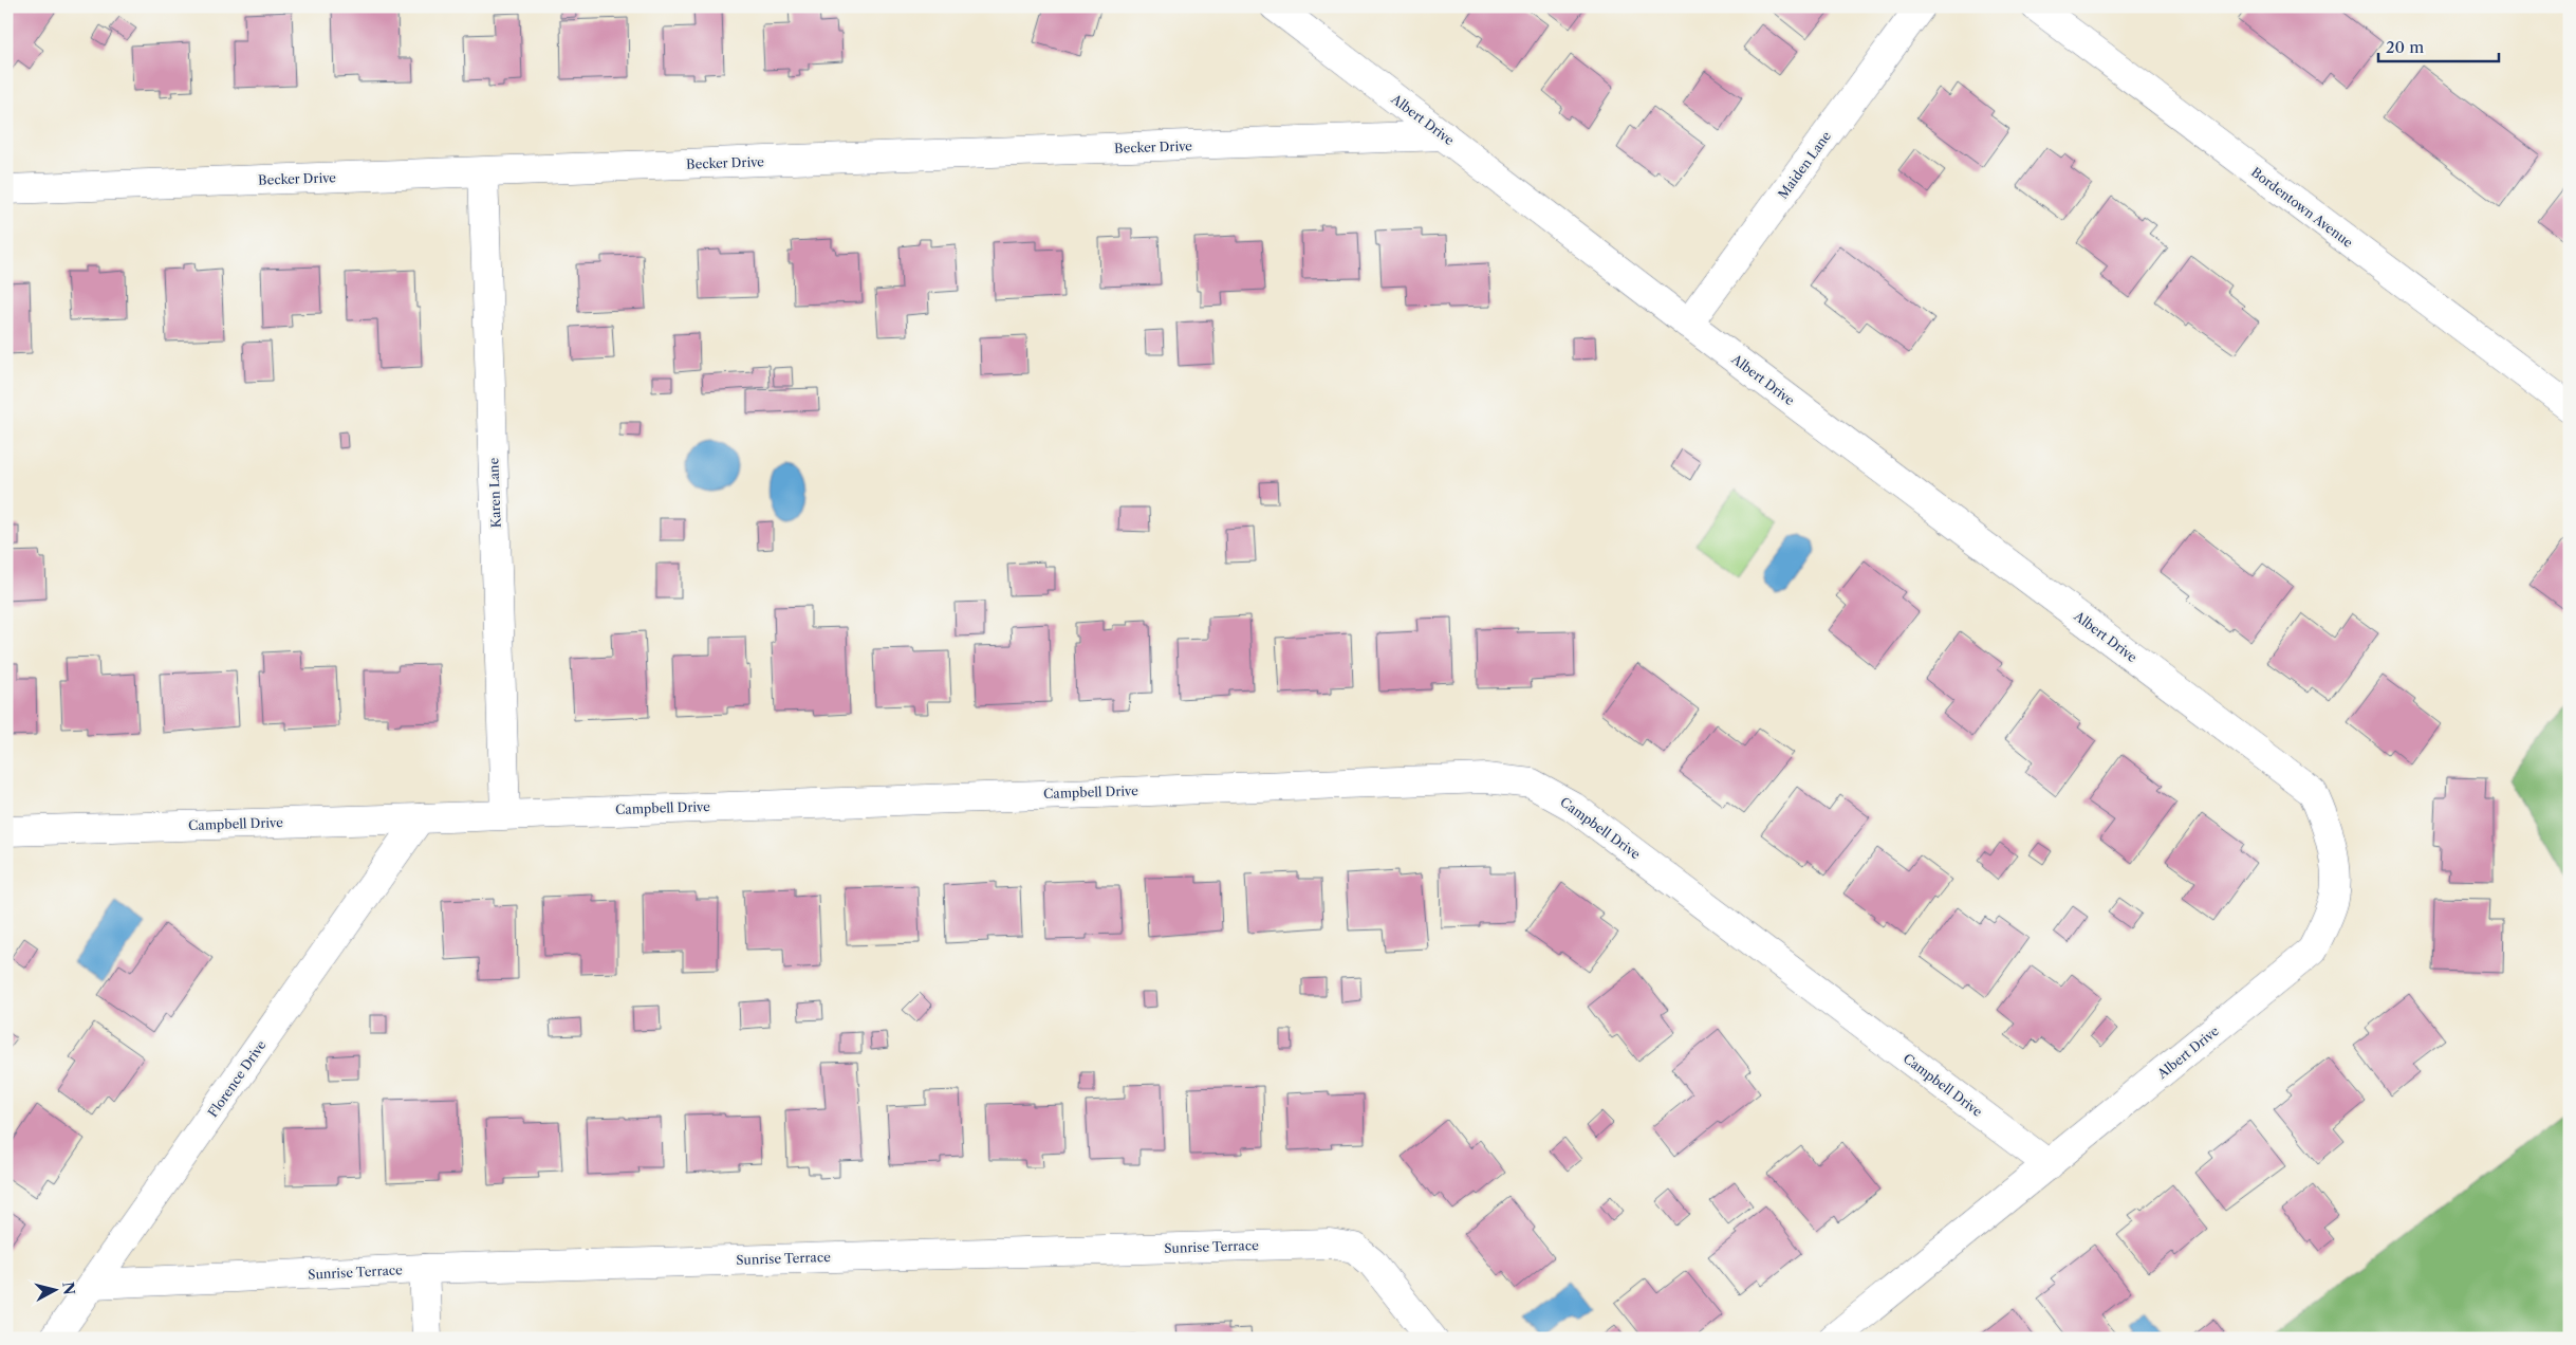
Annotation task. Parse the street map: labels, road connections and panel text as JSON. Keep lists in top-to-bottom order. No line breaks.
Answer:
{"streets":{"street":["Albert Drive","Becker Drive","Maiden Lane","Bordentown Avenue","Karen Lane","Campbell Drive","Florence Drive","Sunrise Terrace"]},"crossings":[["Albert Drive","Becker Drive"],["Albert Drive","Maiden Lane"],["Albert Drive","Campbell Drive"],["Becker Drive","Karen Lane"],["Karen Lane","Campbell Drive"],["Campbell Drive","Florence Drive"],["Florence Drive","Sunrise Terrace"]],"scale_bar":"20 m","north":"right"}
